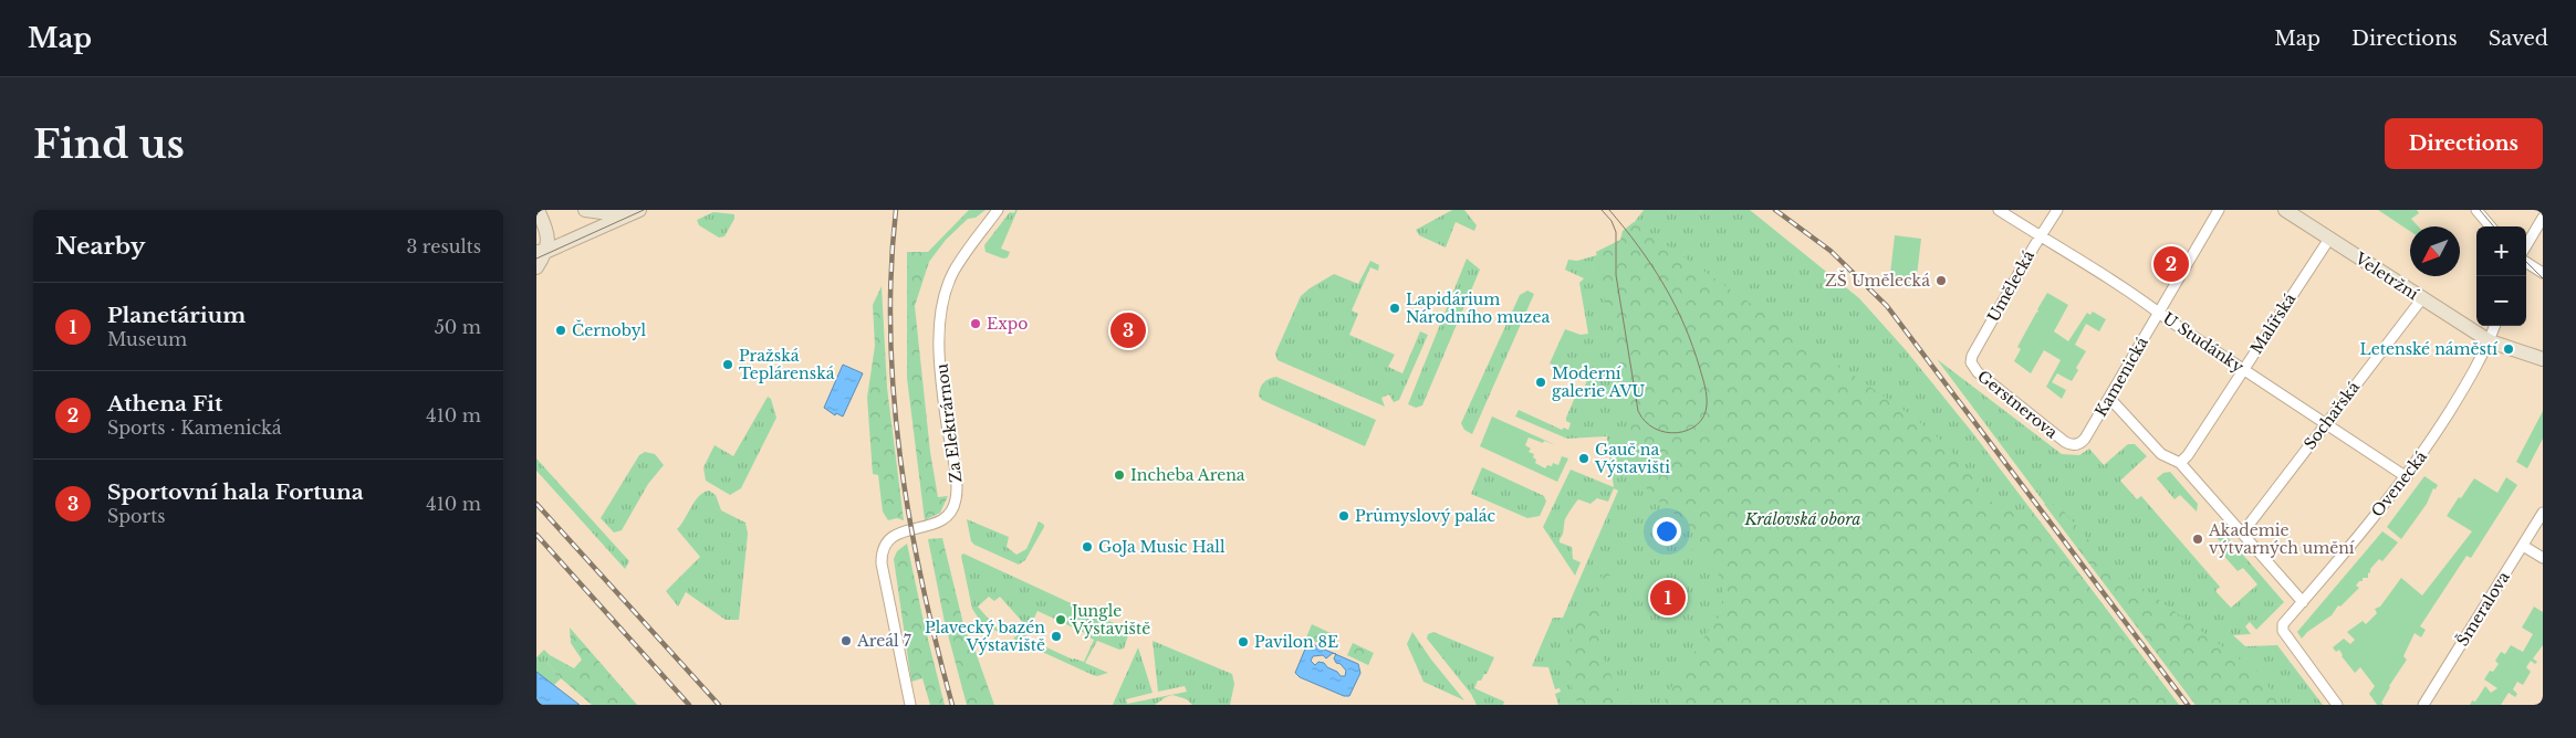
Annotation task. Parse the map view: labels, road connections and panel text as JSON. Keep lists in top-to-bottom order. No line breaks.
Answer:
{"streets":{"main road":["Veletržní"],"street":["Umělecká","Malířská","U Studánky","Kamenická","Gerstnerova","Sochařská","Za Elektrárnou","Ovenecká","Šmeralova"]},"crossings":[["Veletržní","Malířská"],["Veletržní","Sochařská"],["Veletržní","Ovenecká"],["Umělecká","U Studánky"],["Umělecká","Gerstnerova"],["Malířská","U Studánky"],["U Studánky","Kamenická"],["U Studánky","Sochařská"],["U Studánky","Ovenecká"],["Kamenická","Gerstnerova"]],"parks":["Královská obora"],"places":["ZŠ Umělecká","Lapidárium Národního muzea","Expo","Černobyl","Letenské náměstí","Pražská Teplárenská","Moderní galerie AVU","Gauč na Výstavišti","Incheba Arena","Průmyslový palác","Akademie výtvarných umění","GoJa Music Hall","Jungle Výstaviště","Plavecký bazén Výstaviště","Areál 7","Pavilon 8E"],"north":"bottom left","page":{"header":"Map","nav":["Map","Directions","Saved"],"buttons":"Directions","title":"Find us","heading":["Nearby","3 results"],"map_buttons":["+","−"],"pins":["2","3","1"],"list":[{"mark":"1","name":"Planetárium","note":"Museum","value":"50 m"},{"mark":"2","name":"Athena Fit","note":"Sports · Kamenická","value":"410 m"},{"mark":"3","name":"Sportovní hala Fortuna","note":"Sports","value":"410 m"}]}}
